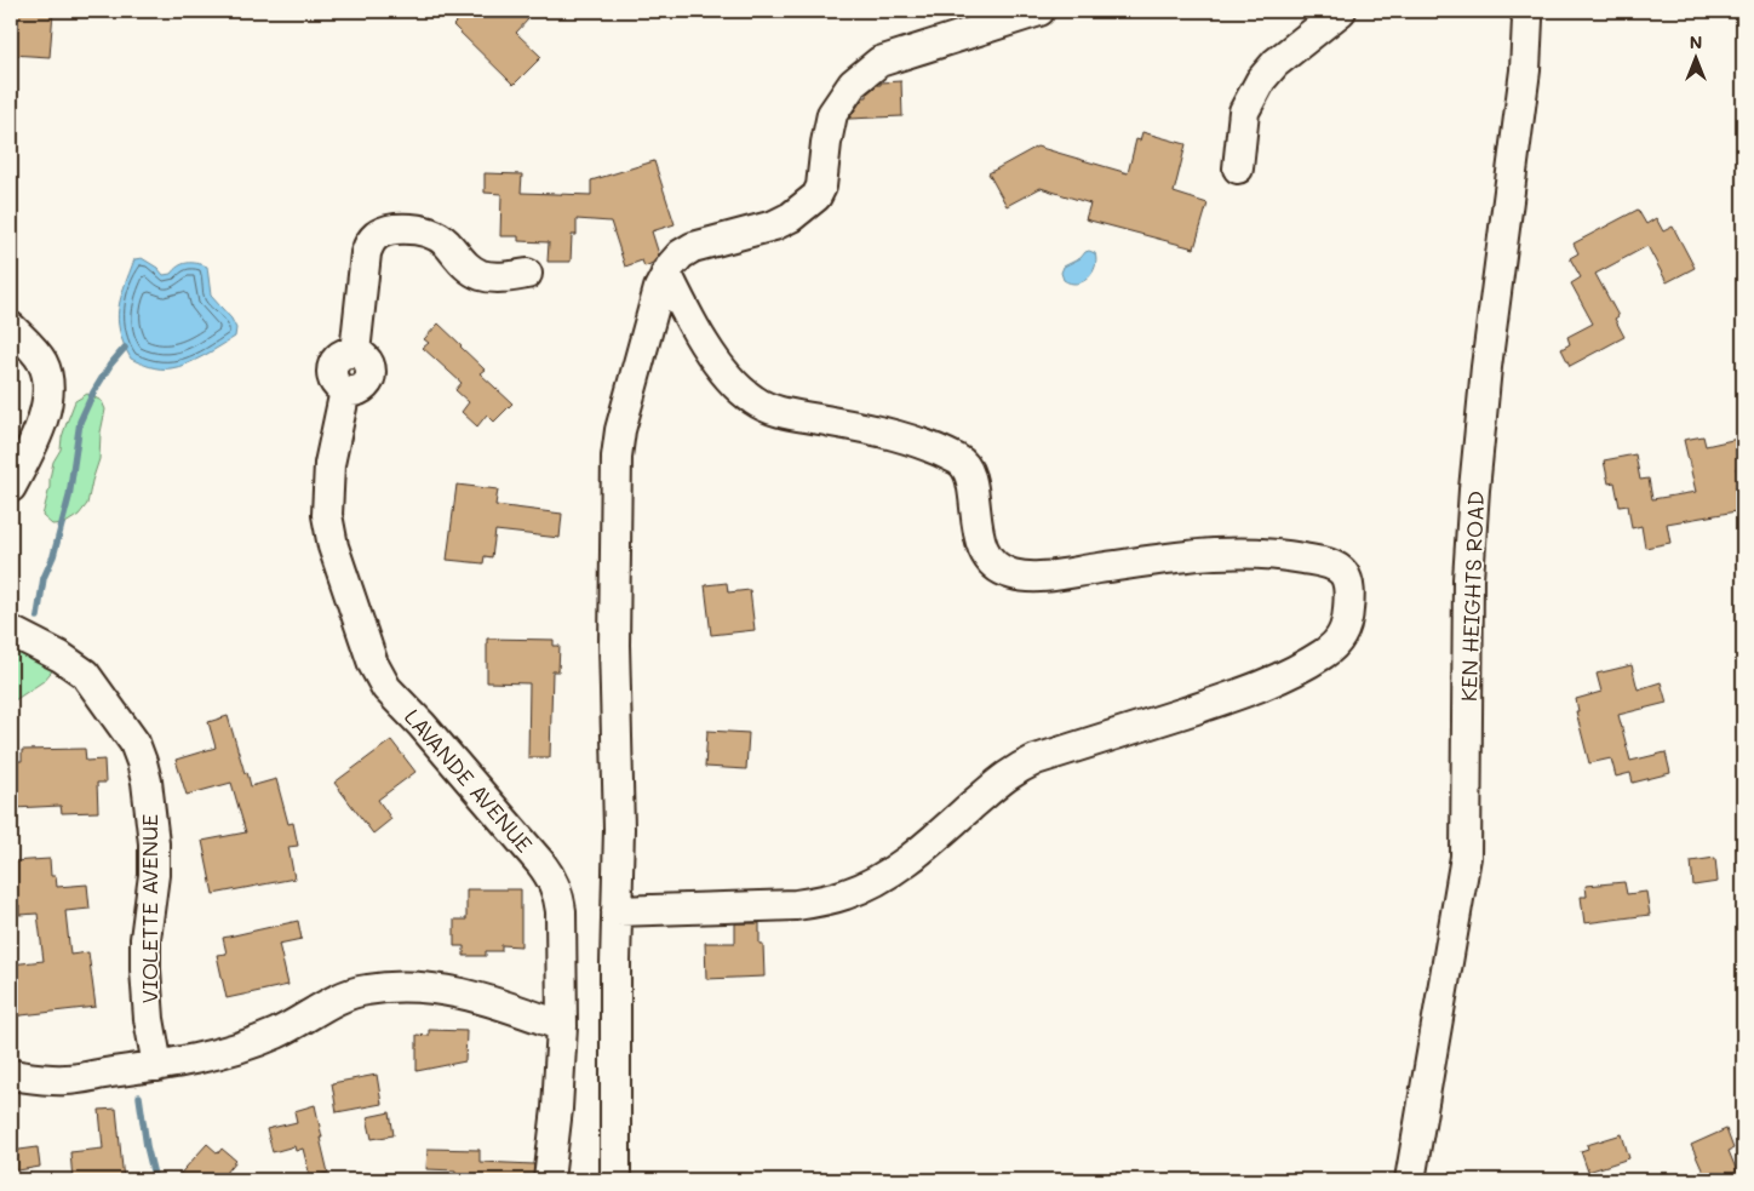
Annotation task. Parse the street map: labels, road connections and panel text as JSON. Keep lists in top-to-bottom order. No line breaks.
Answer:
{"streets":{"street":["KEN HEIGHTS ROAD","LAVANDE AVENUE","VIOLETTE AVENUE"]},"north":"top"}
